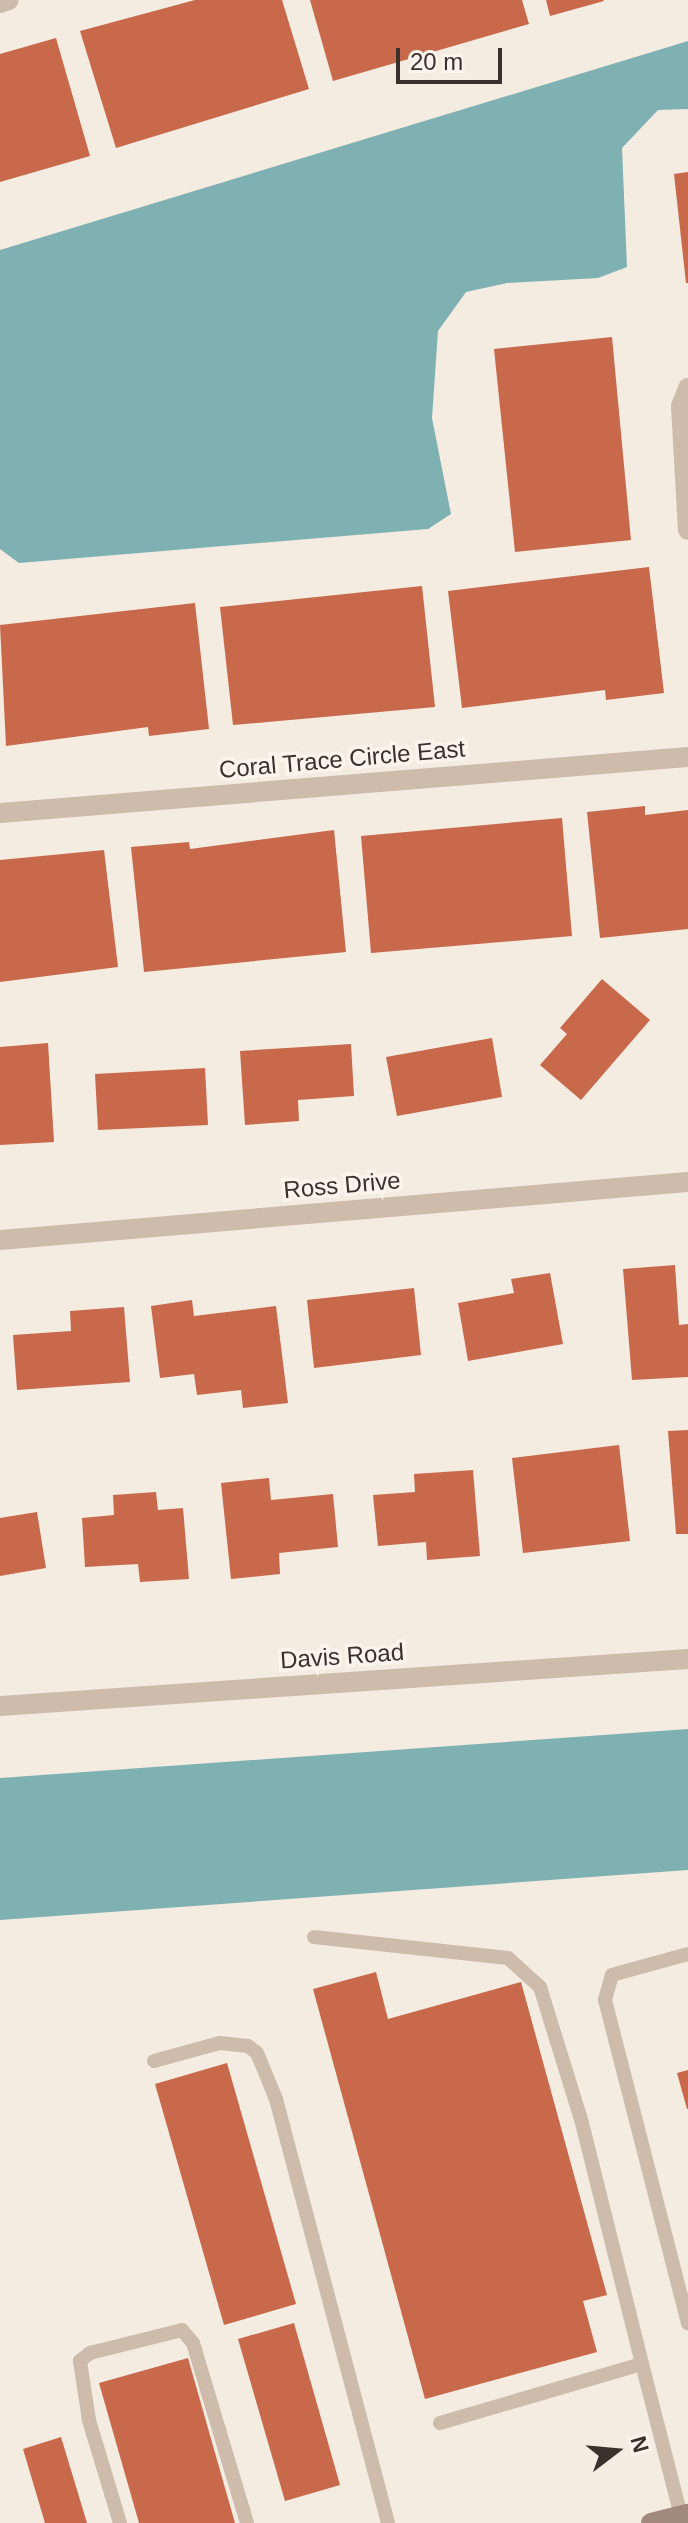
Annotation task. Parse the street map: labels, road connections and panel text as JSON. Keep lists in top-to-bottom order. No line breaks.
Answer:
{"streets":{"street":["Coral Trace Circle East","Ross Drive","Davis Road"]},"scale_bar":"20 m","north":"right"}
